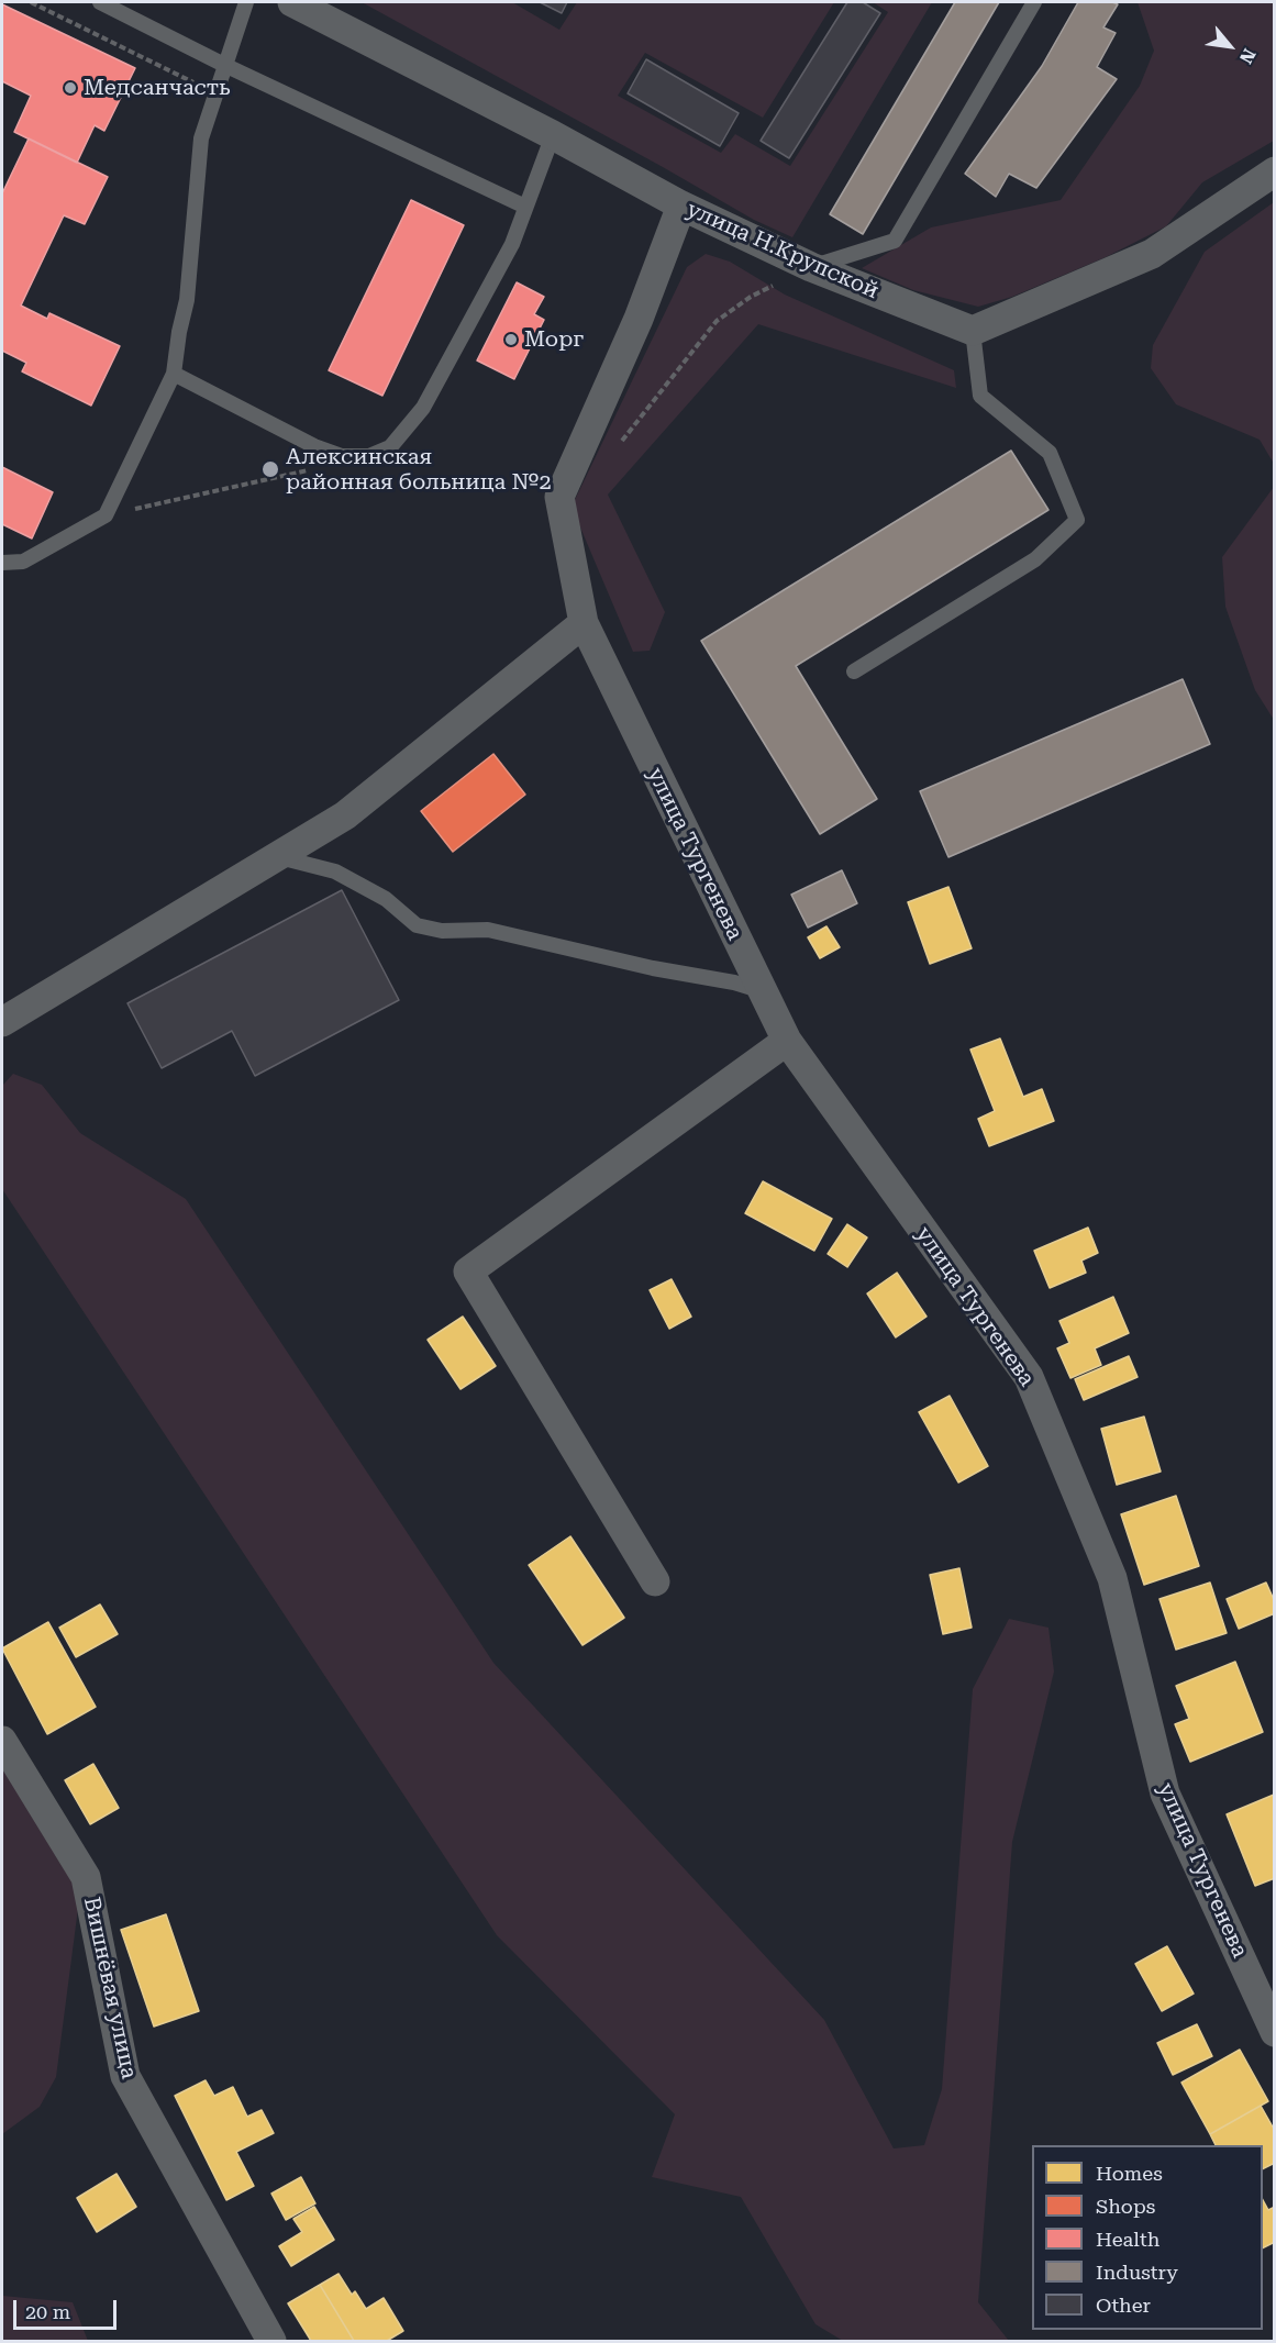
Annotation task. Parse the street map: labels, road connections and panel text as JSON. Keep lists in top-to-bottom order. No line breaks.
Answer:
{"streets":{"street":["улица Н.Крупской","улица Тургенева","Вишнёвая улица"]},"crossings":[["улица Н.Крупской","улица Тургенева"]],"places":["Медсанчасть","Морг","Алексинская районная больница №2"],"legend":["Homes","Shops","Health","Industry","Other"],"scale_bar":"20 m","north":"bottom right"}
